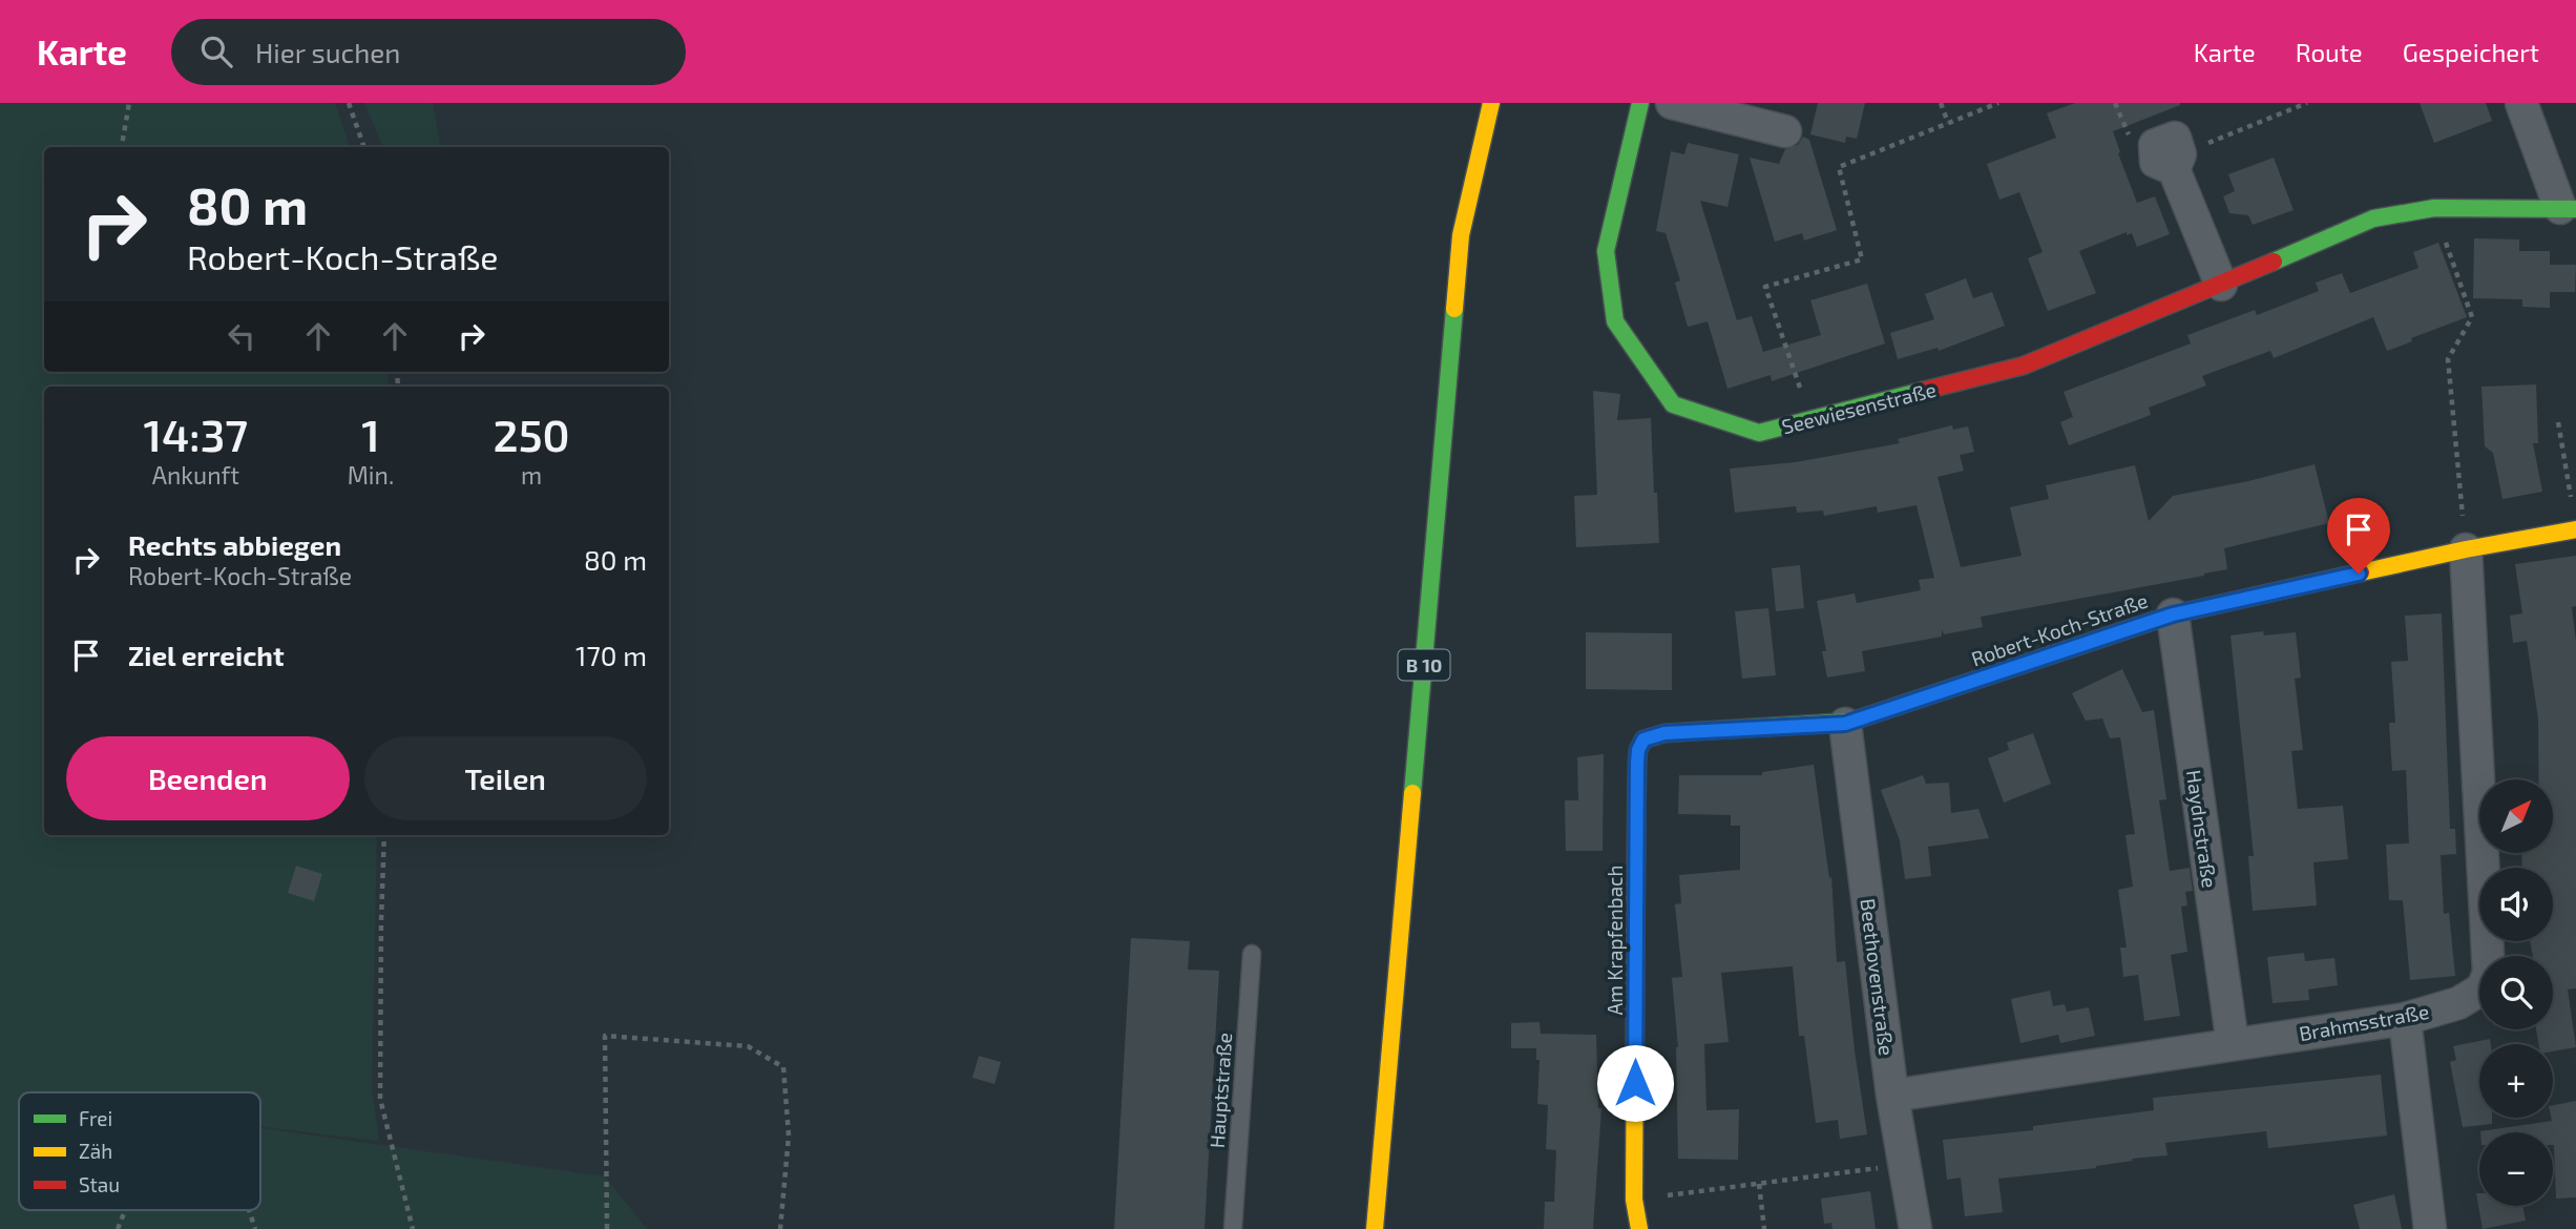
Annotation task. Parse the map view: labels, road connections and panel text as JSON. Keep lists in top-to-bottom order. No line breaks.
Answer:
{"streets":{"street":["Seewiesenstraße","Robert-Koch-Straße","B 10","Haydnstraße","Am Krapfenbach","Beethovenstraße","Brahmsstraße"],"lane":["Hauptstraße"]},"crossings":[["Robert-Koch-Straße","Haydnstraße"],["Robert-Koch-Straße","Am Krapfenbach"],["Robert-Koch-Straße","Beethovenstraße"],["Robert-Koch-Straße","Brahmsstraße"],["Haydnstraße","Brahmsstraße"],["Beethovenstraße","Brahmsstraße"]],"legend":["Frei","Zäh","Stau"],"north":"top right","page":{"header":"Karte","search":"Hier suchen","nav":["Karte","Route","Gespeichert"],"turn":["80 m","Robert-Koch-Straße"],"eta":["14:37","Ankunft","1","Min.","250","m"],"list":[{"name":"Rechts abbiegen","note":"Robert-Koch-Straße","value":"80 m"},{"name":"Ziel erreicht","value":"170 m"}],"buttons":["Beenden","Teilen"],"map_buttons":["+","−"]}}
